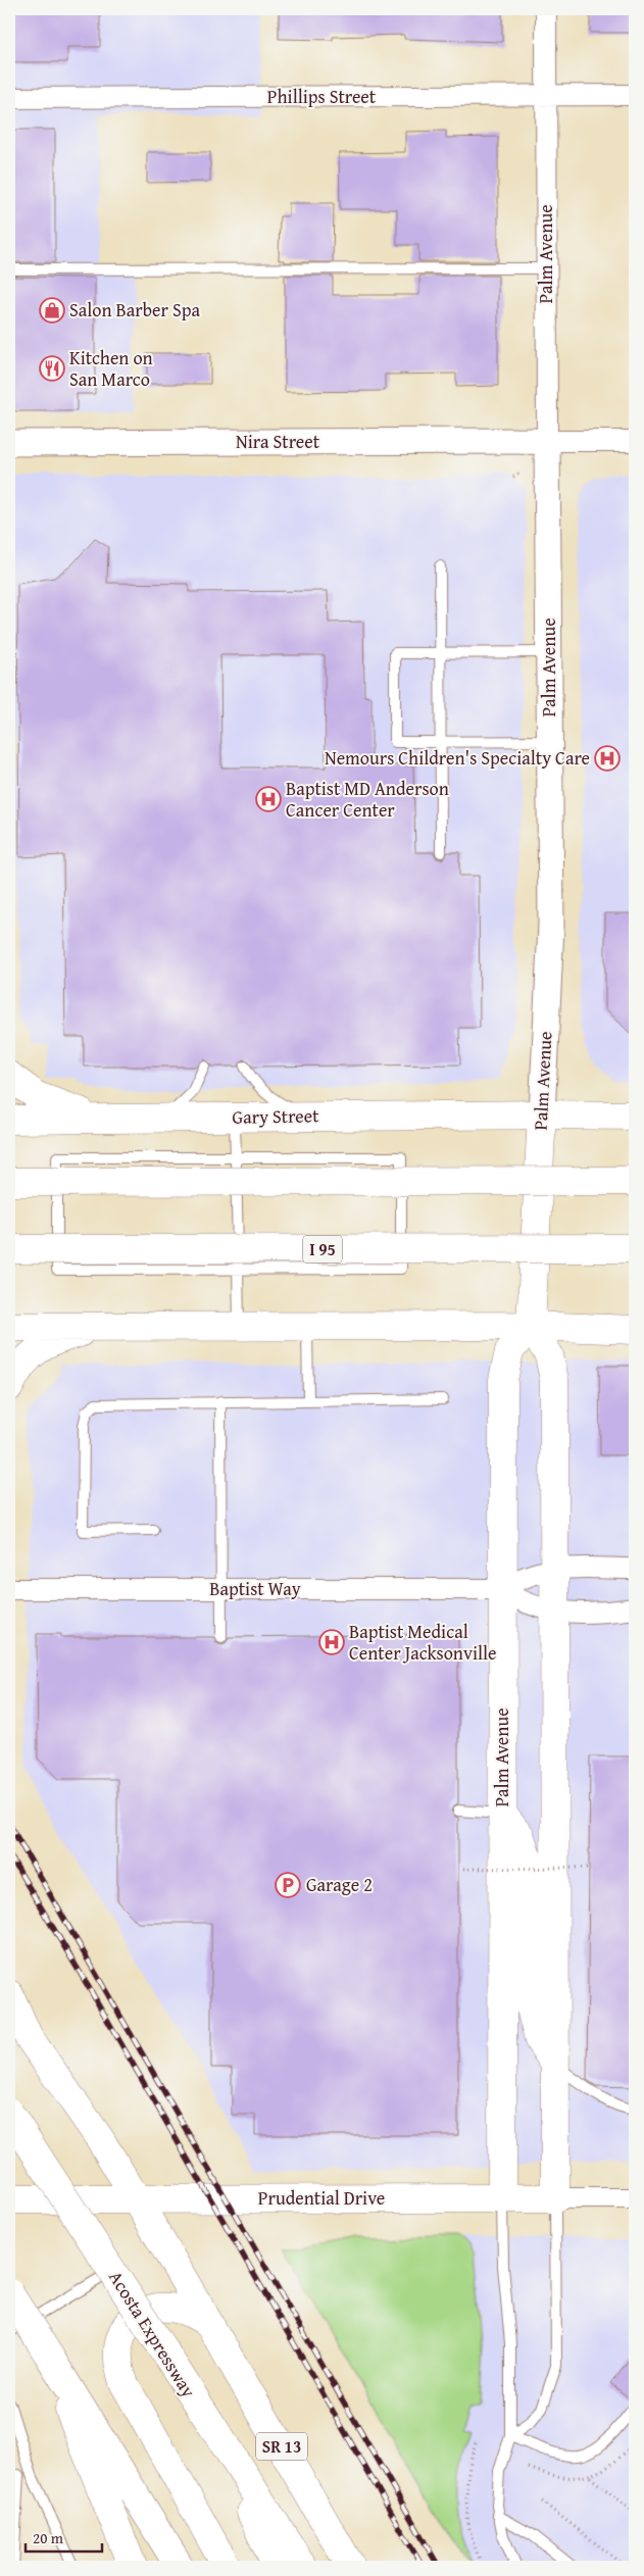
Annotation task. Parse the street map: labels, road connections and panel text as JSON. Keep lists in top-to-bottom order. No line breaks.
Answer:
{"streets":{"main road":["Palm Avenue","Gary Street","I 95","Prudential Drive","Acosta Expressway","SR 13"],"street":["Phillips Street","Nira Street","Baptist Way"]},"crossings":[["Phillips Street","Palm Avenue"],["Palm Avenue","Nira Street"],["Palm Avenue","Gary Street"],["Palm Avenue","Baptist Way"],["Palm Avenue","Prudential Drive"],["Prudential Drive","SR 13"]],"places":{"shop":["Salon Barber Spa"],"restaurant":["Kitchen on San Marco"],"hospital":["Nemours Children's Specialty Care","Baptist MD Anderson Cancer Center","Baptist Medical Center Jacksonville"],"parking":["Garage 2"]},"scale_bar":"20 m"}
